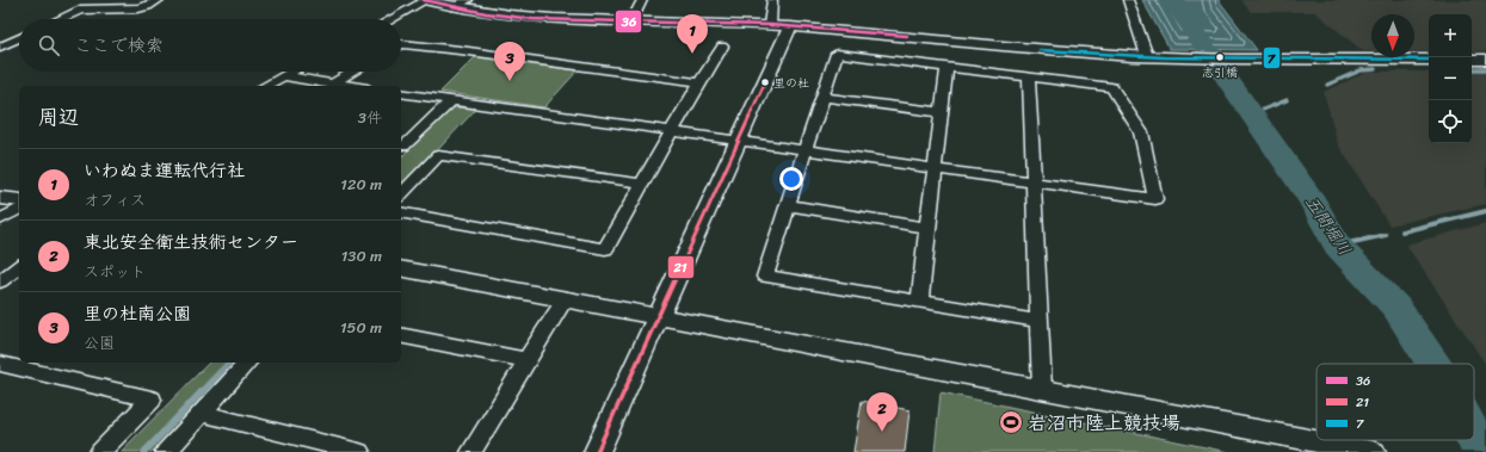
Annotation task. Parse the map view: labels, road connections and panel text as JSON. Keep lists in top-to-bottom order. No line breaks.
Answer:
{"water":["五間堀川"],"places":{"other":["志引橋","里の杜"],"sports":["岩沼市陸上競技場"]},"lines":["transit line 36","transit line 7","transit line 21"],"legend":["36","21","7"],"north":"bottom","page":{"map_buttons":["+","−"],"pins":["1","3","2"],"search":"ここで検索","heading":["周辺","3件"],"list":[{"mark":"1","name":"いわぬま運転代行社","note":"オフィス","value":"120 m"},{"mark":"2","name":"東北安全衛生技術センター","note":"スポット","value":"130 m"},{"mark":"3","name":"里の杜南公園","note":"公園","value":"150 m"}]}}
